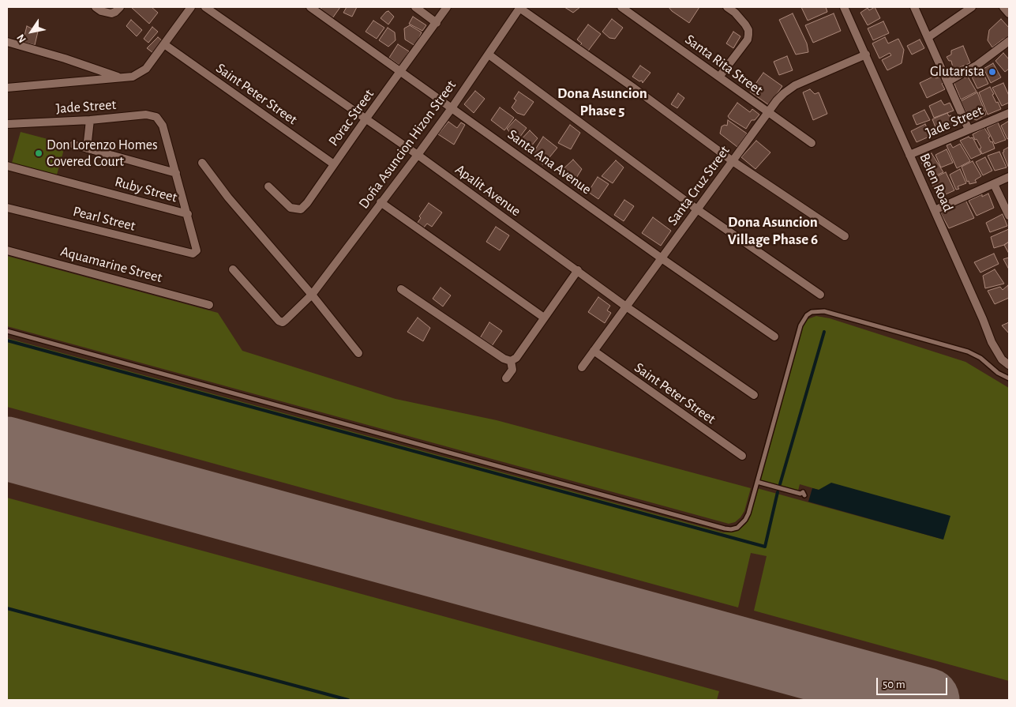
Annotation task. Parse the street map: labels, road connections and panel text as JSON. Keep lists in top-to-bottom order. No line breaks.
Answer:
{"streets":{"street":["Santa Rita Street","Saint Peter Street","Jade Street","Porac Street","Doña Asuncion Hizon Street","Santa Ana Avenue","Belen Road","Santa Cruz Street","Ruby Street","Apalit Avenue","Pearl Street","Aquamarine Street"]},"crossings":[["Santa Rita Street","Santa Cruz Street"],["Saint Peter Street","Porac Street"],["Saint Peter Street","Santa Cruz Street"],["Jade Street","Belen Road"],["Porac Street","Santa Ana Avenue"],["Porac Street","Apalit Avenue"],["Doña Asuncion Hizon Street","Santa Ana Avenue"],["Doña Asuncion Hizon Street","Apalit Avenue"],["Santa Ana Avenue","Santa Cruz Street"],["Belen Road","Santa Cruz Street"],["Santa Cruz Street","Apalit Avenue"],["Ruby Street","Pearl Street"]],"districts":["Dona Asuncion Phase 5","Dona Asuncion Village Phase 6"],"places":["Glutarista","Don Lorenzo Homes Covered Court"],"scale_bar":"50 m","north":"bottom left"}
